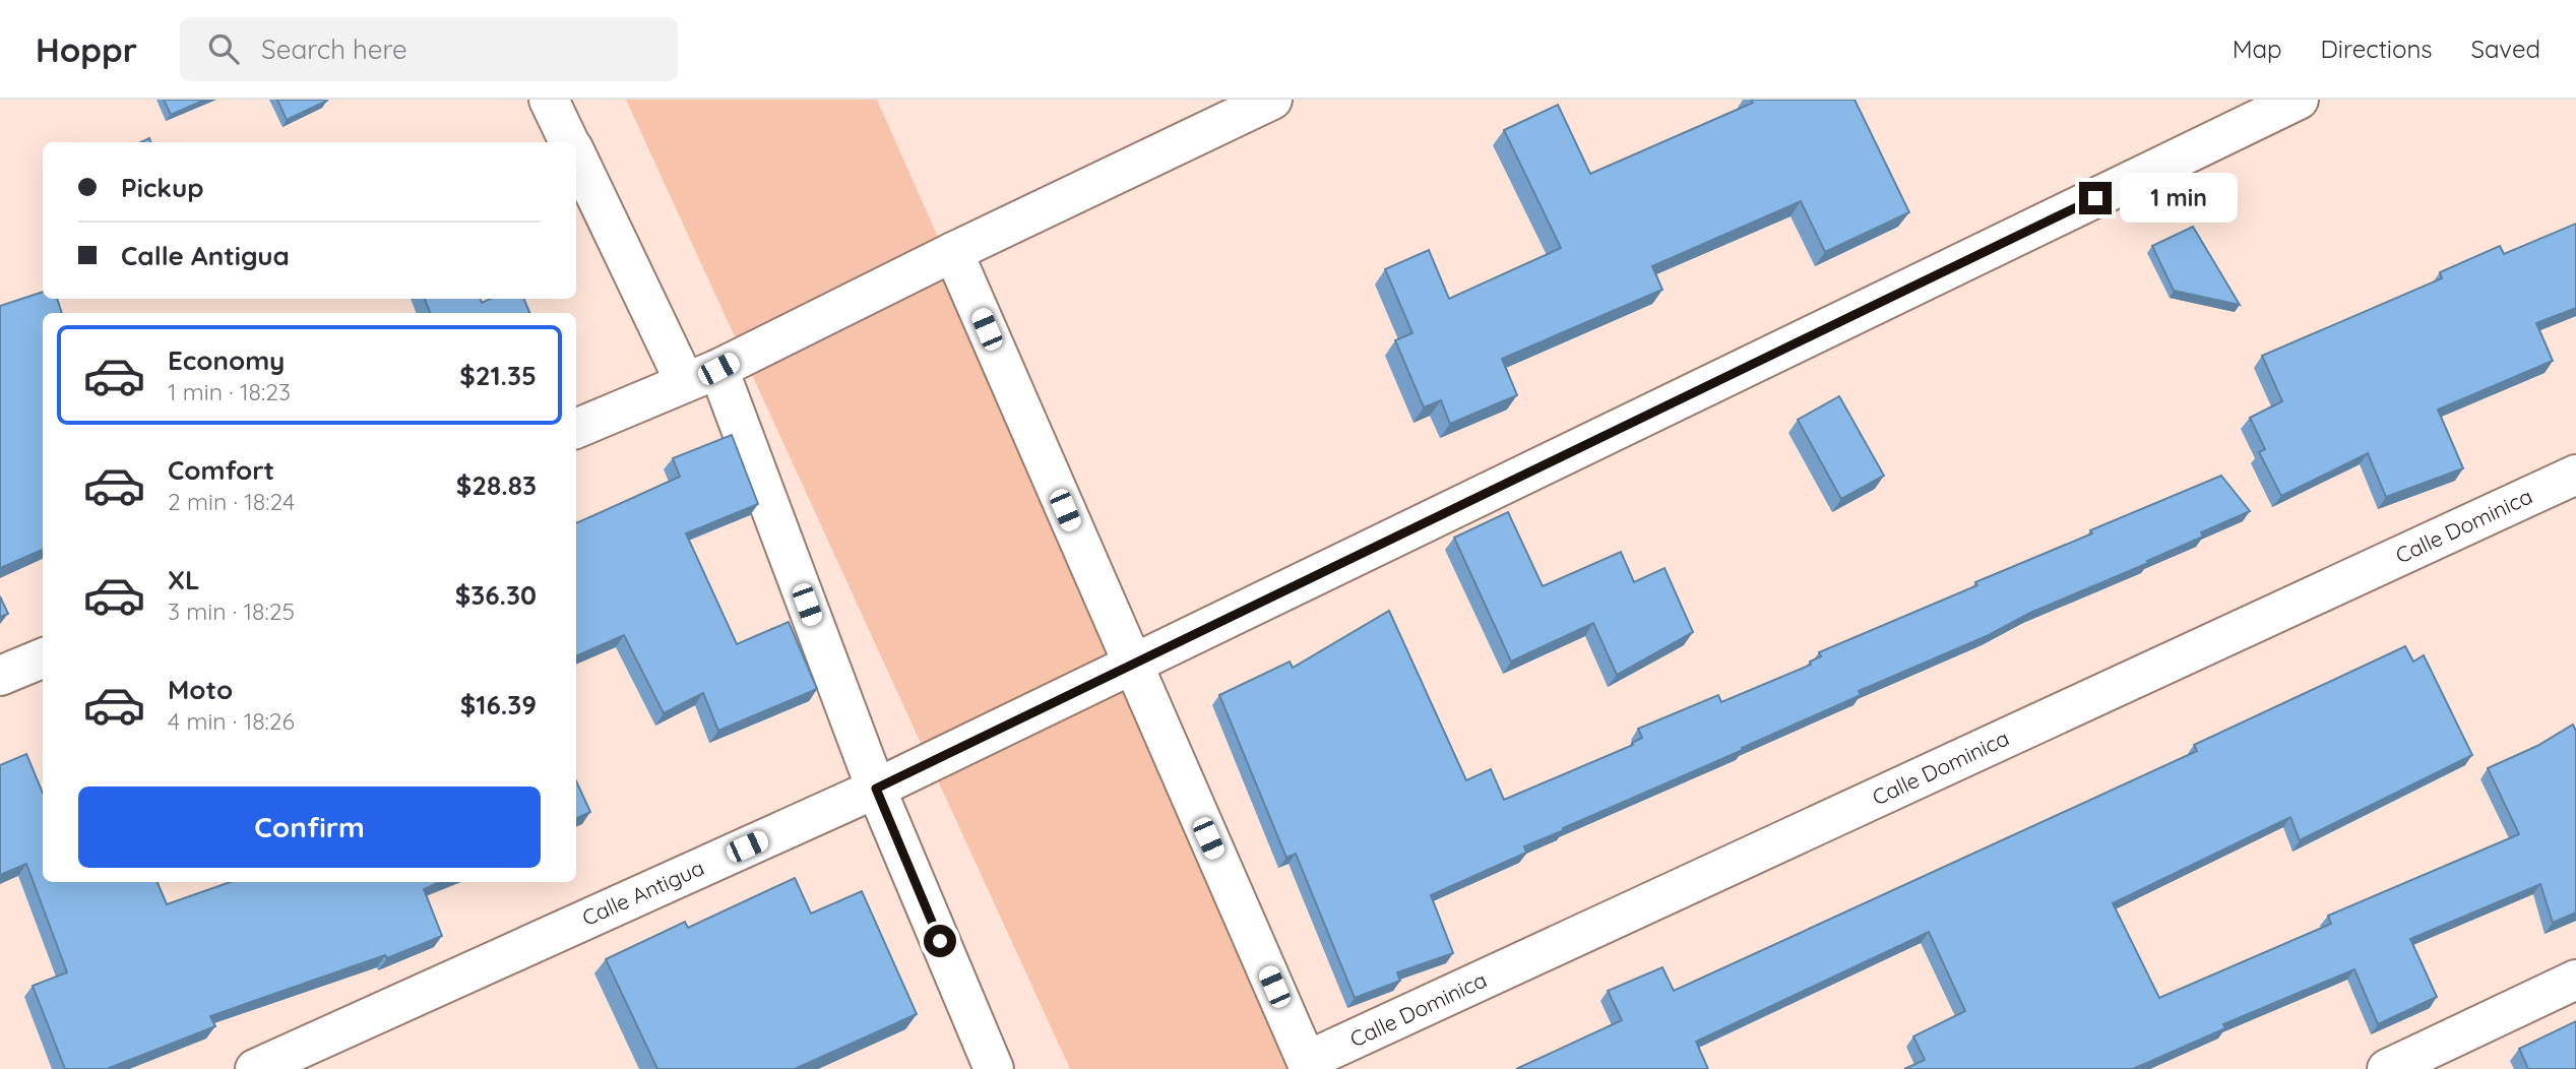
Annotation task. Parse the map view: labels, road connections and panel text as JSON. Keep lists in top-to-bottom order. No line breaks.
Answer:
{"streets":{"street":["Calle Dominica","Calle Antigua"]},"page":{"header":"Hoppr","search":"Search here","nav":["Map","Directions","Saved"],"banner":["Pickup","Calle Antigua"],"bubble":"1 min","list":[{"name":"Economy","note":"1 min · 18:23","value":"$21.35"},{"name":"Comfort","note":"2 min · 18:24","value":"$28.83"},{"name":"XL","note":"3 min · 18:25","value":"$36.30"},{"name":"Moto","note":"4 min · 18:26","value":"$16.39"}],"buttons":"Confirm"}}
